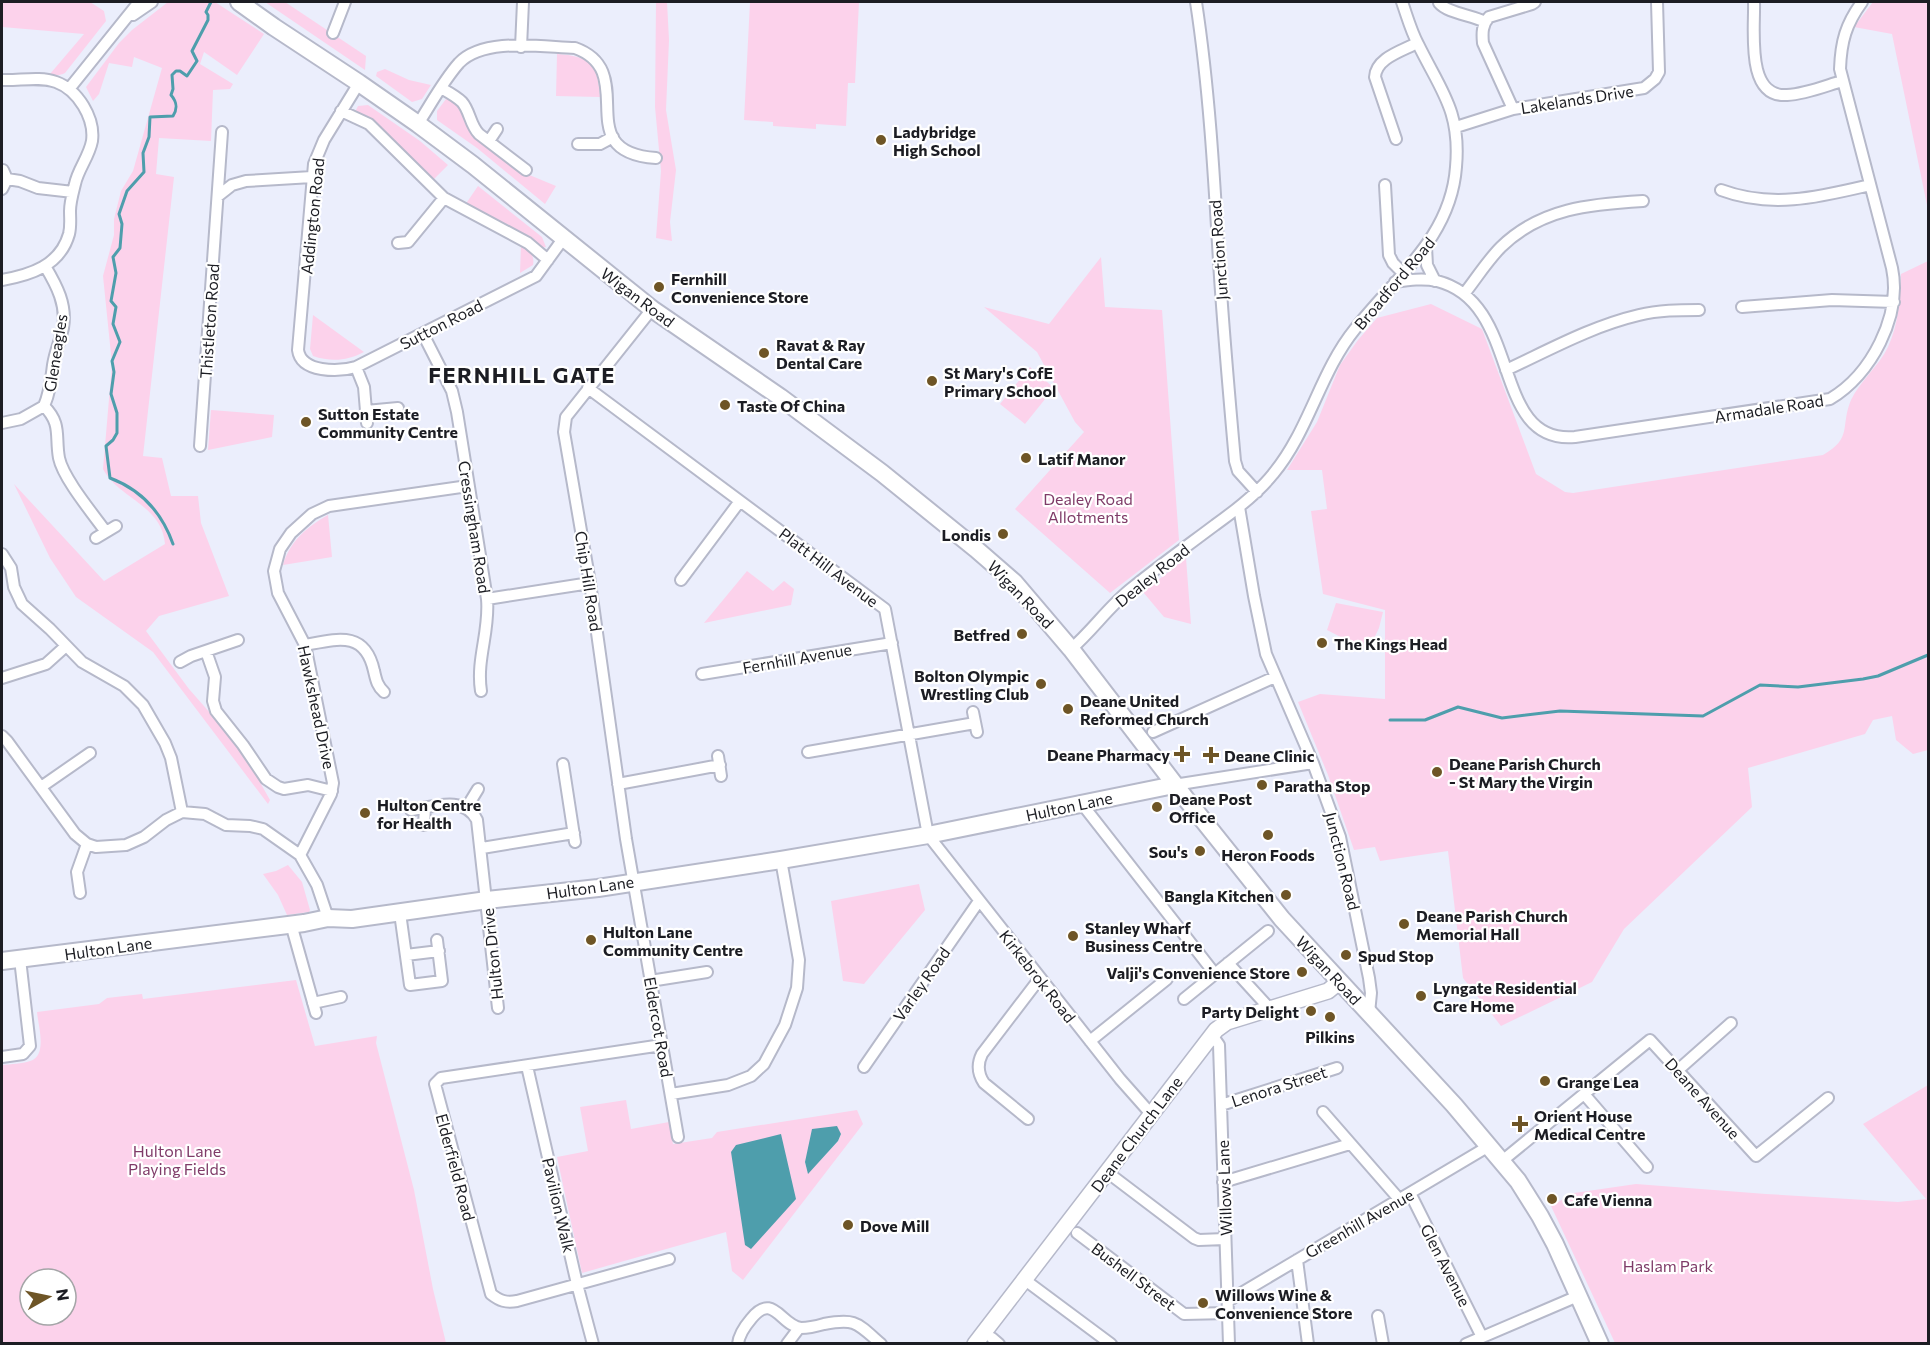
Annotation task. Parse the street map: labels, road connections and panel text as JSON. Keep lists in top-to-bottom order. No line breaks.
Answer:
{"streets":{"main road":["Wigan Road","Hulton Lane"],"street":["Lakelands Drive","Addington Road","Junction Road","Broadford Road","Thistleton Road","Sutton Road","Gleneagles","Armadale Road","Cressingham Road","Platt Hill Avenue","Dealey Road","Chip Hill Road","Fernhill Avenue","Hawkshead Drive","Hulton Drive","Kirkebrok Road","Varley Road","Eldercot Road","Lenora Street","Deane Avenue","Deane Church Lane","Elderfield Road","Willows Lane","Pavilion Walk","Greenhill Avenue","Glen Avenue","Bushell Street"]},"crossings":[["Lakelands Drive","Broadford Road"],["Addington Road","Wigan Road"],["Addington Road","Sutton Road"],["Junction Road","Broadford Road"],["Junction Road","Wigan Road"],["Junction Road","Dealey Road"],["Broadford Road","Armadale Road"],["Broadford Road","Dealey Road"],["Wigan Road","Sutton Road"],["Wigan Road","Dealey Road"],["Wigan Road","Chip Hill Road"],["Wigan Road","Hulton Lane"],["Wigan Road","Deane Church Lane"],["Wigan Road","Greenhill Avenue"],["Sutton Road","Cressingham Road"],["Cressingham Road","Hawkshead Drive"],["Platt Hill Avenue","Chip Hill Road"],["Platt Hill Avenue","Fernhill Avenue"],["Platt Hill Avenue","Hulton Lane"],["Platt Hill Avenue","Kirkebrok Road"],["Chip Hill Road","Hulton Lane"],["Chip Hill Road","Eldercot Road"],["Hulton Lane","Hulton Drive"],["Hulton Lane","Kirkebrok Road"],["Hulton Lane","Eldercot Road"],["Kirkebrok Road","Varley Road"],["Kirkebrok Road","Deane Church Lane"],["Eldercot Road","Elderfield Road"],["Lenora Street","Willows Lane"],["Deane Church Lane","Willows Lane"],["Elderfield Road","Pavilion Walk"],["Willows Lane","Greenhill Avenue"],["Willows Lane","Bushell Street"],["Greenhill Avenue","Glen Avenue"]],"districts":["FERNHILL GATE"],"parks":["Dealey Road Allotments","Hulton Lane Playing Fields","Haslam Park"],"places":{"other":["Ladybridge High School","Fernhill Convenience Store","Ravat & Ray Dental Care","St Mary's CofE Primary School","Taste Of China","Sutton Estate Community Centre","Latif Manor","Londis","Betfred","The Kings Head","Bolton Olympic Wrestling Club","Deane United Reformed Church","Deane Parish Church - St Mary the Virgin","Paratha Stop","Deane Post Office","Hulton Centre for Health","Heron Foods","Sou's","Bangla Kitchen","Deane Parish Church Memorial Hall","Stanley Wharf Business Centre","Hulton Lane Community Centre","Spud Stop","Valji's Convenience Store","Lyngate Residential Care Home","Party Delight","Pilkins","Grange Lea","Cafe Vienna","Dove Mill","Willows Wine & Convenience Store"],"health":["Deane Pharmacy","Deane Clinic","Orient House Medical Centre"]},"north":"right"}
